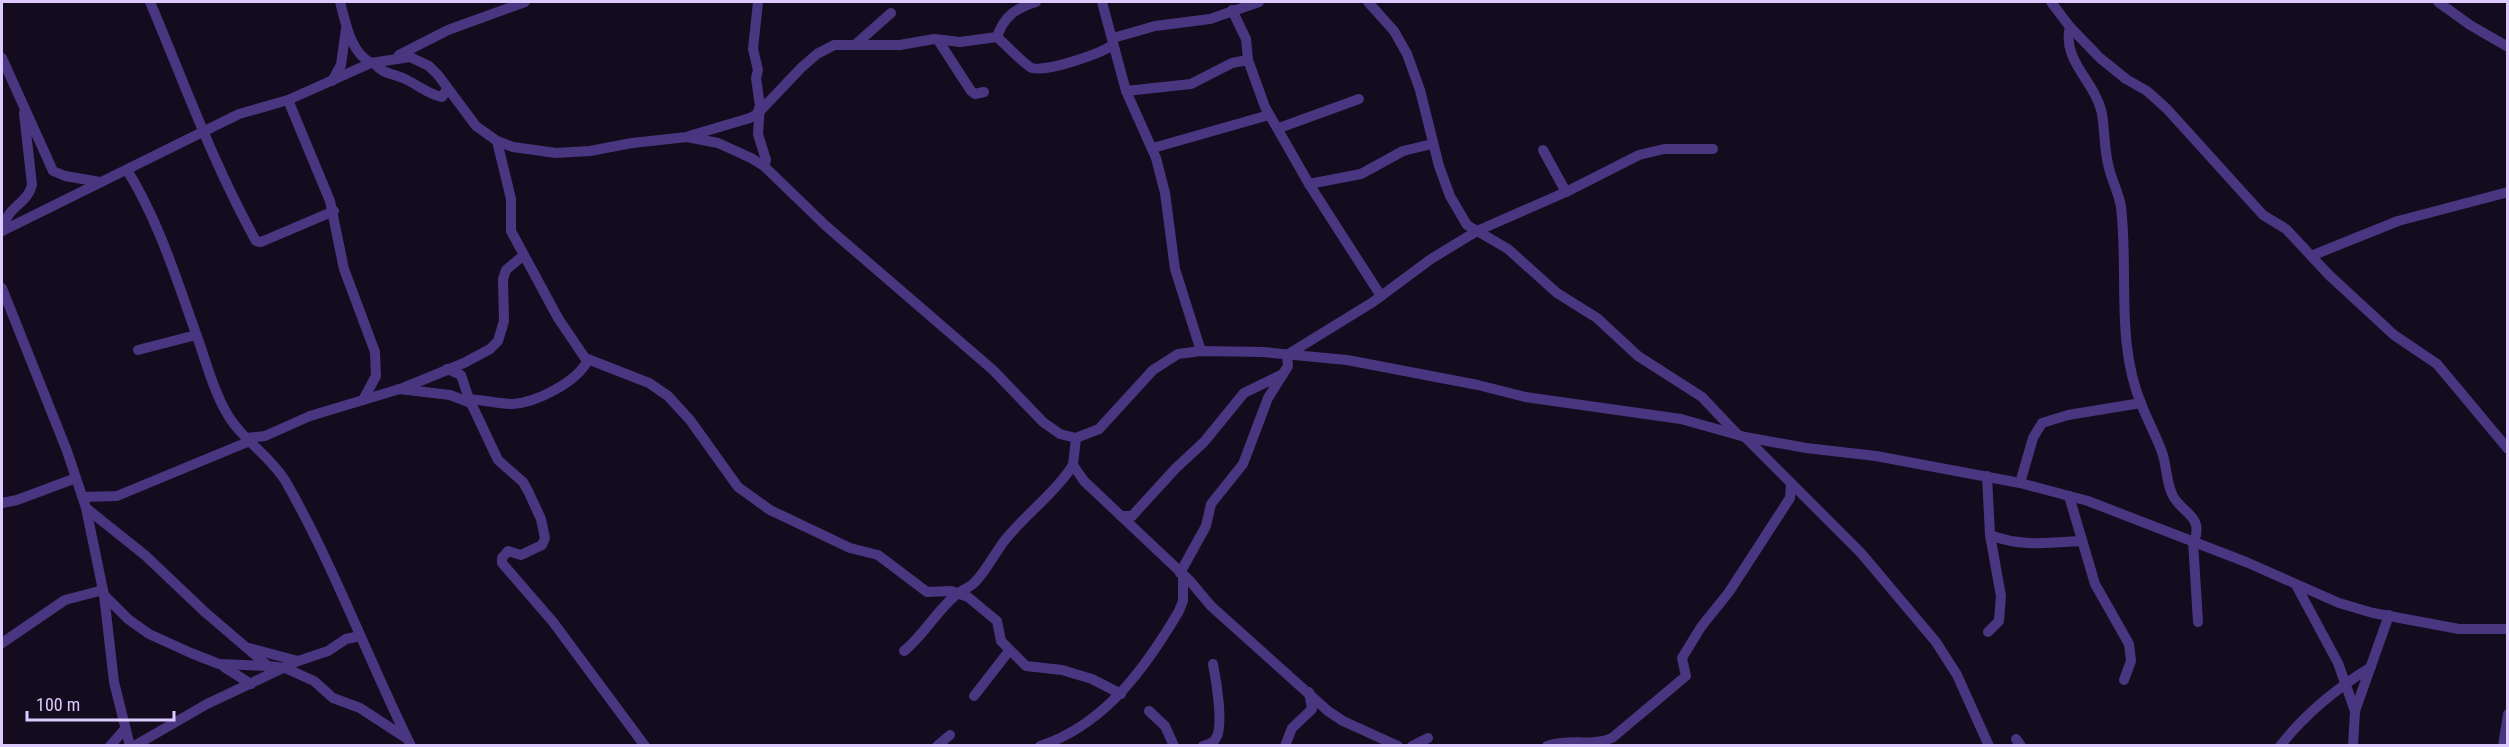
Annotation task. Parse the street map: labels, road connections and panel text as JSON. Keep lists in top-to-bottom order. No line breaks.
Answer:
{"scale_bar":"100 m"}
